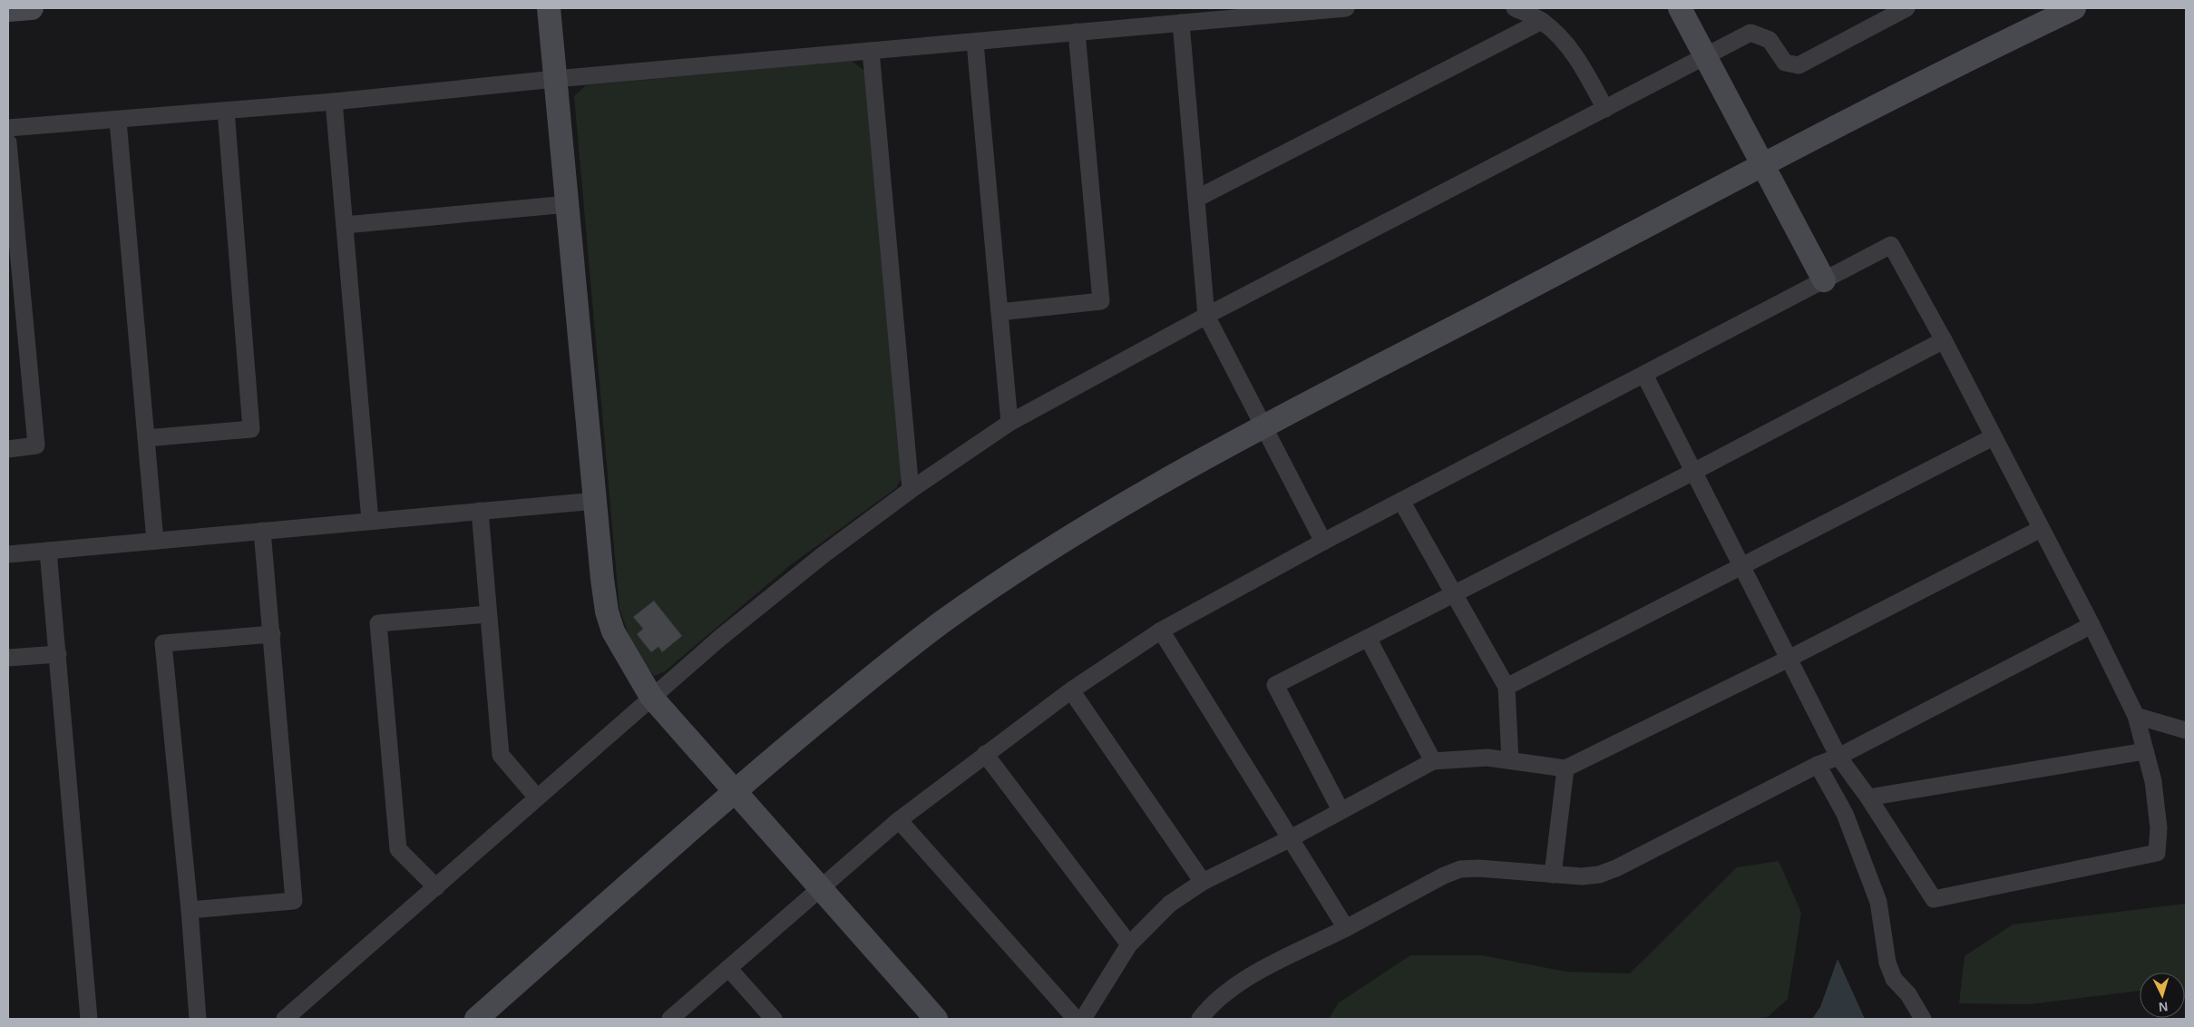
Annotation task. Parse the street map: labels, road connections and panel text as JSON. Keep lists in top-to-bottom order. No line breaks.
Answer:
{"north":"bottom"}
